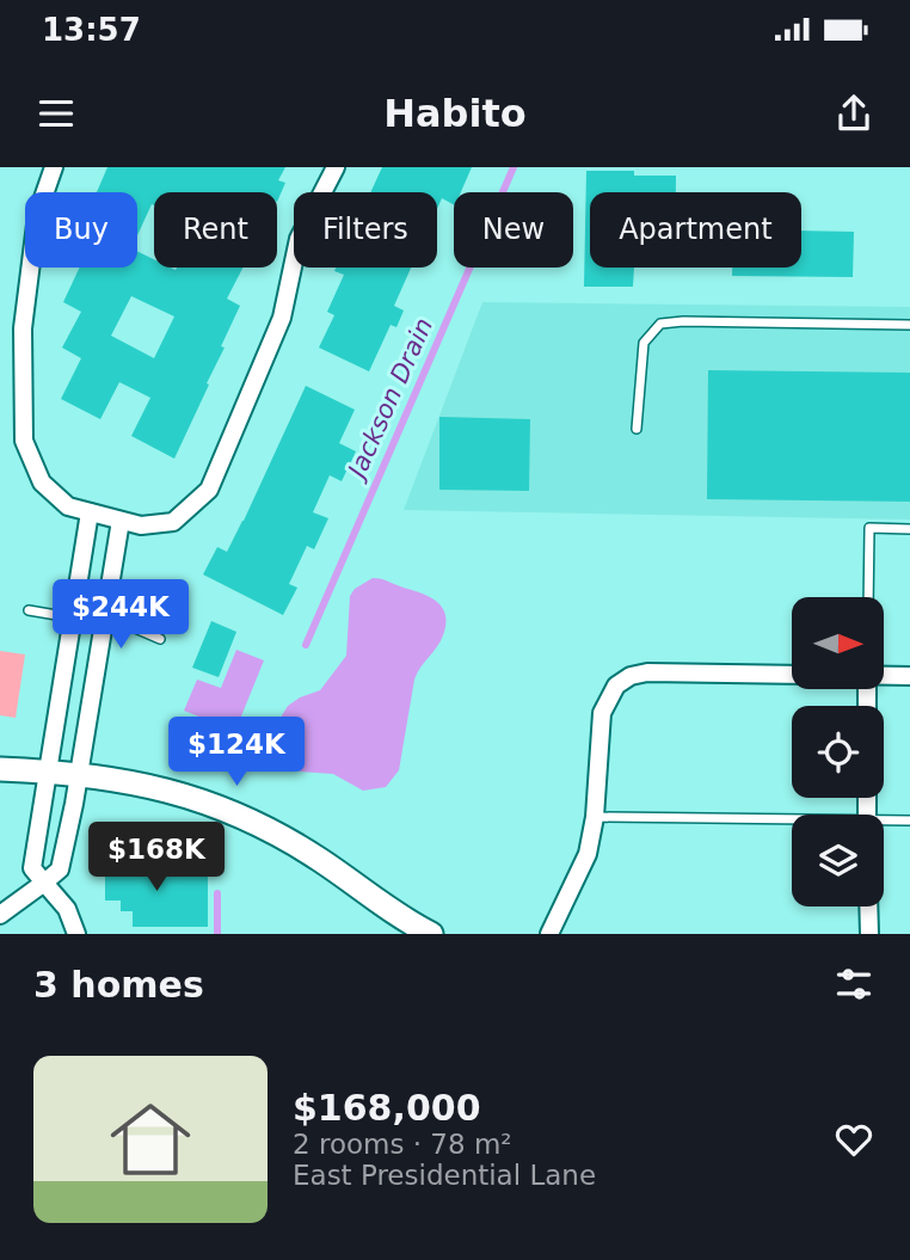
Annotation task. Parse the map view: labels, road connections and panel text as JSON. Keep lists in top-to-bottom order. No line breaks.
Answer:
{"water":["Jackson Drain"],"north":"right","page":{"status":"13:57","header":"Habito","chip":["Buy","Rent","Filters","New","Apartment"],"price":["$244K","$124K","$168K"],"heading":"3 homes","list":[{"name":"$168,000","note":"2 rooms · 78 m² · East Presidential Lane"}]}}
